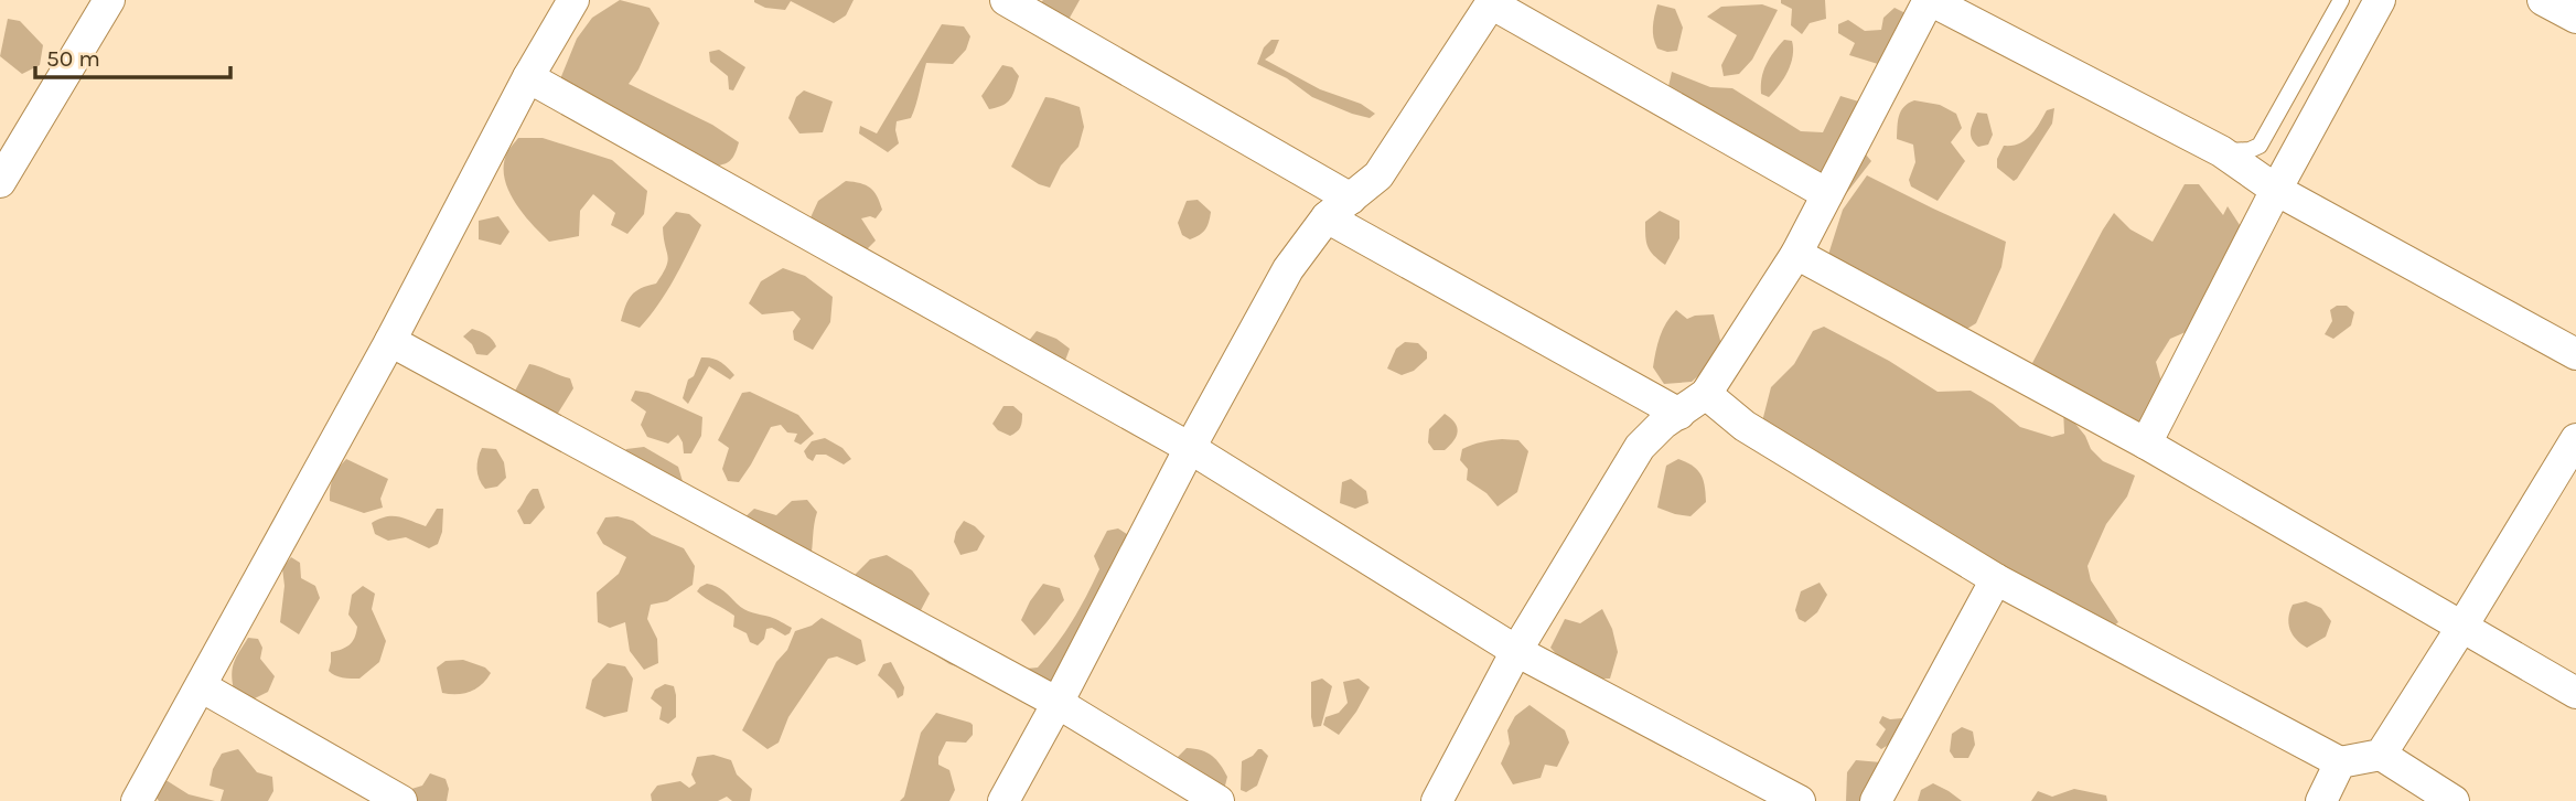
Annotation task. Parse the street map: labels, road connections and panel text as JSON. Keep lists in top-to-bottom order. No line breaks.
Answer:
{"scale_bar":"50 m"}
